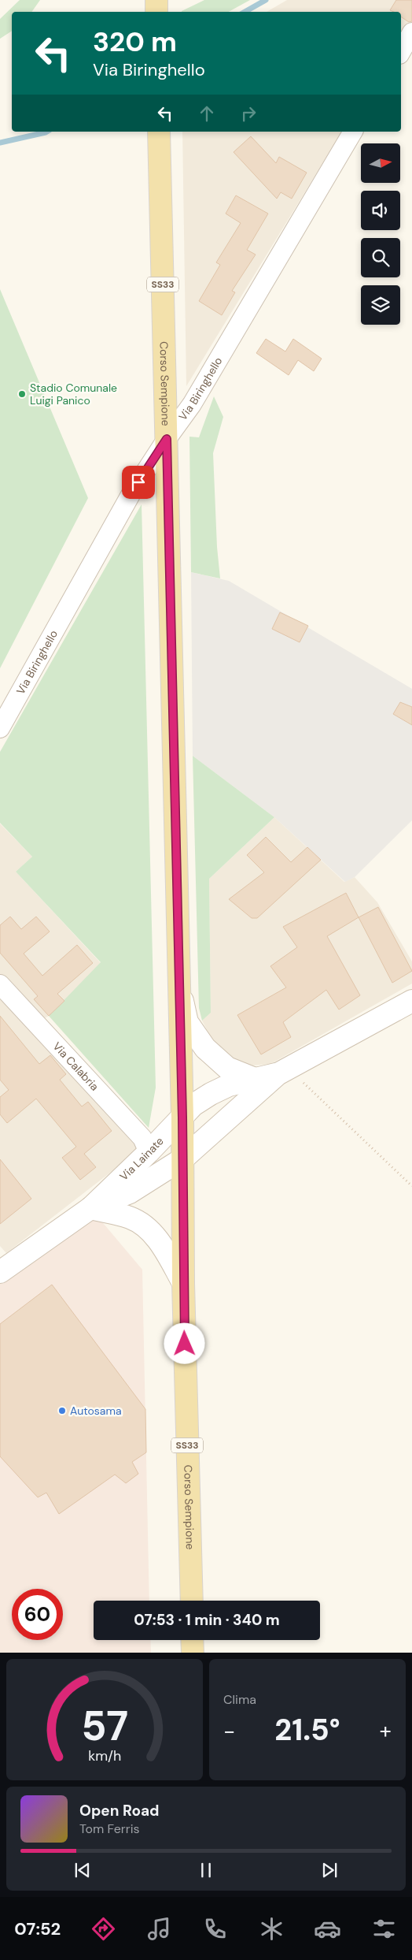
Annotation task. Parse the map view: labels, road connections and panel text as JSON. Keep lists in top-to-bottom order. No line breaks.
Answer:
{"streets":{"main road":["SS33","Corso Sempione","Via Lainate"],"street":["Via Biringhello","Via Calabria"]},"crossings":[["Corso Sempione","Via Biringhello"],["Corso Sempione","Via Lainate"],["Via Calabria","Via Lainate"]],"places":["Stadio Comunale Luigi Panico","Autosama"],"north":"right","page":{"turn":["320 m","Via Biringhello"],"limit":"60","trip":"07:53 · 1 min · 340 m","tile":"Clima","heat":["−","21.5°","+"],"song":["Open Road","Tom Ferris"],"tabs":"07:52","gauge":["57","km/h"]}}
